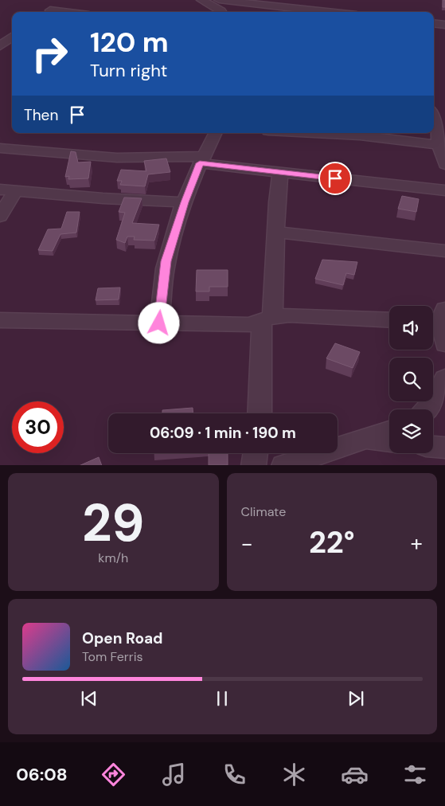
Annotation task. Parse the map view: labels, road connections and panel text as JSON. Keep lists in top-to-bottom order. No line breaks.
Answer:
{"page":{"turn":["120 m","Turn right"],"then":"Then","limit":"30","trip":"06:09 · 1 min · 190 m","tile":[["29","km/h"],"Climate"],"heat":["−","22°","+"],"song":["Open Road","Tom Ferris"],"tabs":"06:08"}}
